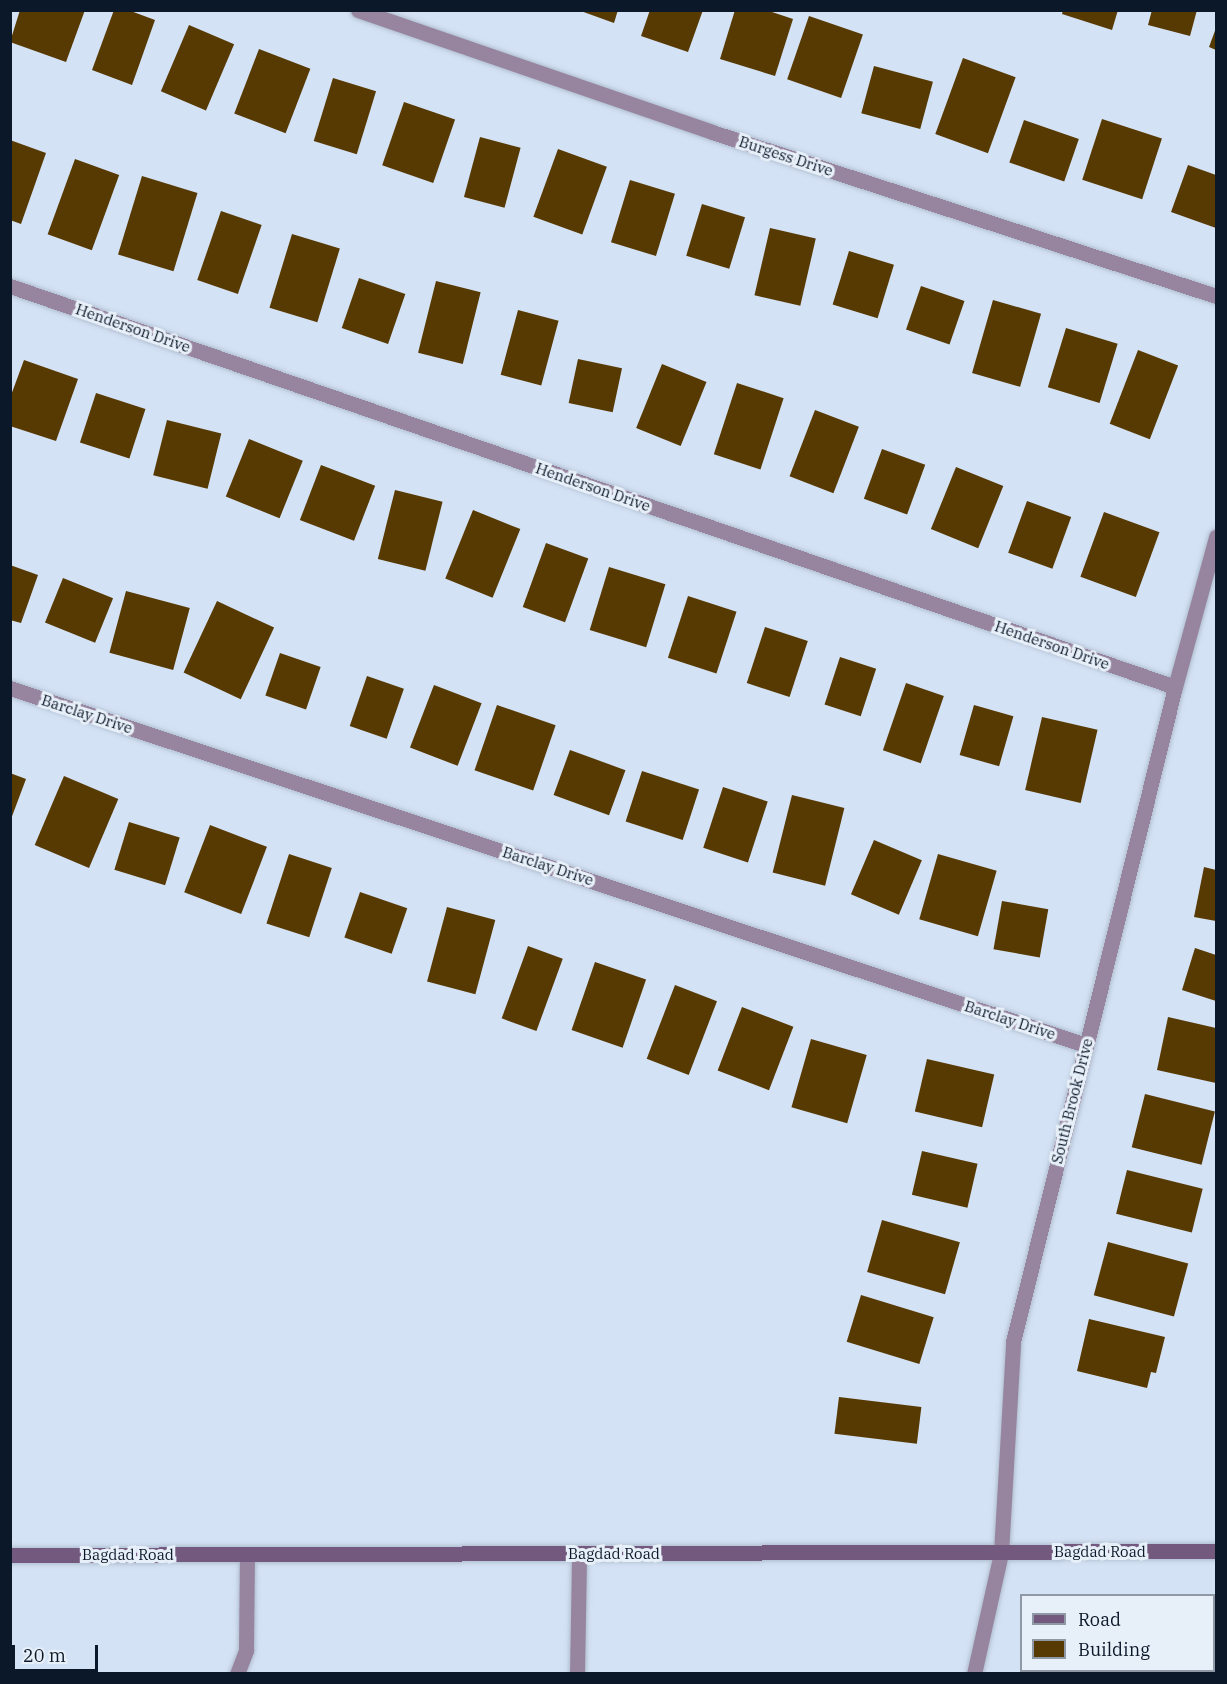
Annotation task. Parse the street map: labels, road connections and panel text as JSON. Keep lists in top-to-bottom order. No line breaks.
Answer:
{"streets":{"street":["Burgess Drive","Henderson Drive","Barclay Drive","South Brook Drive","Bagdad Road"]},"crossings":[["Henderson Drive","South Brook Drive"],["Barclay Drive","South Brook Drive"],["South Brook Drive","Bagdad Road"]],"legend":["Road","Building"],"scale_bar":"20 m"}
